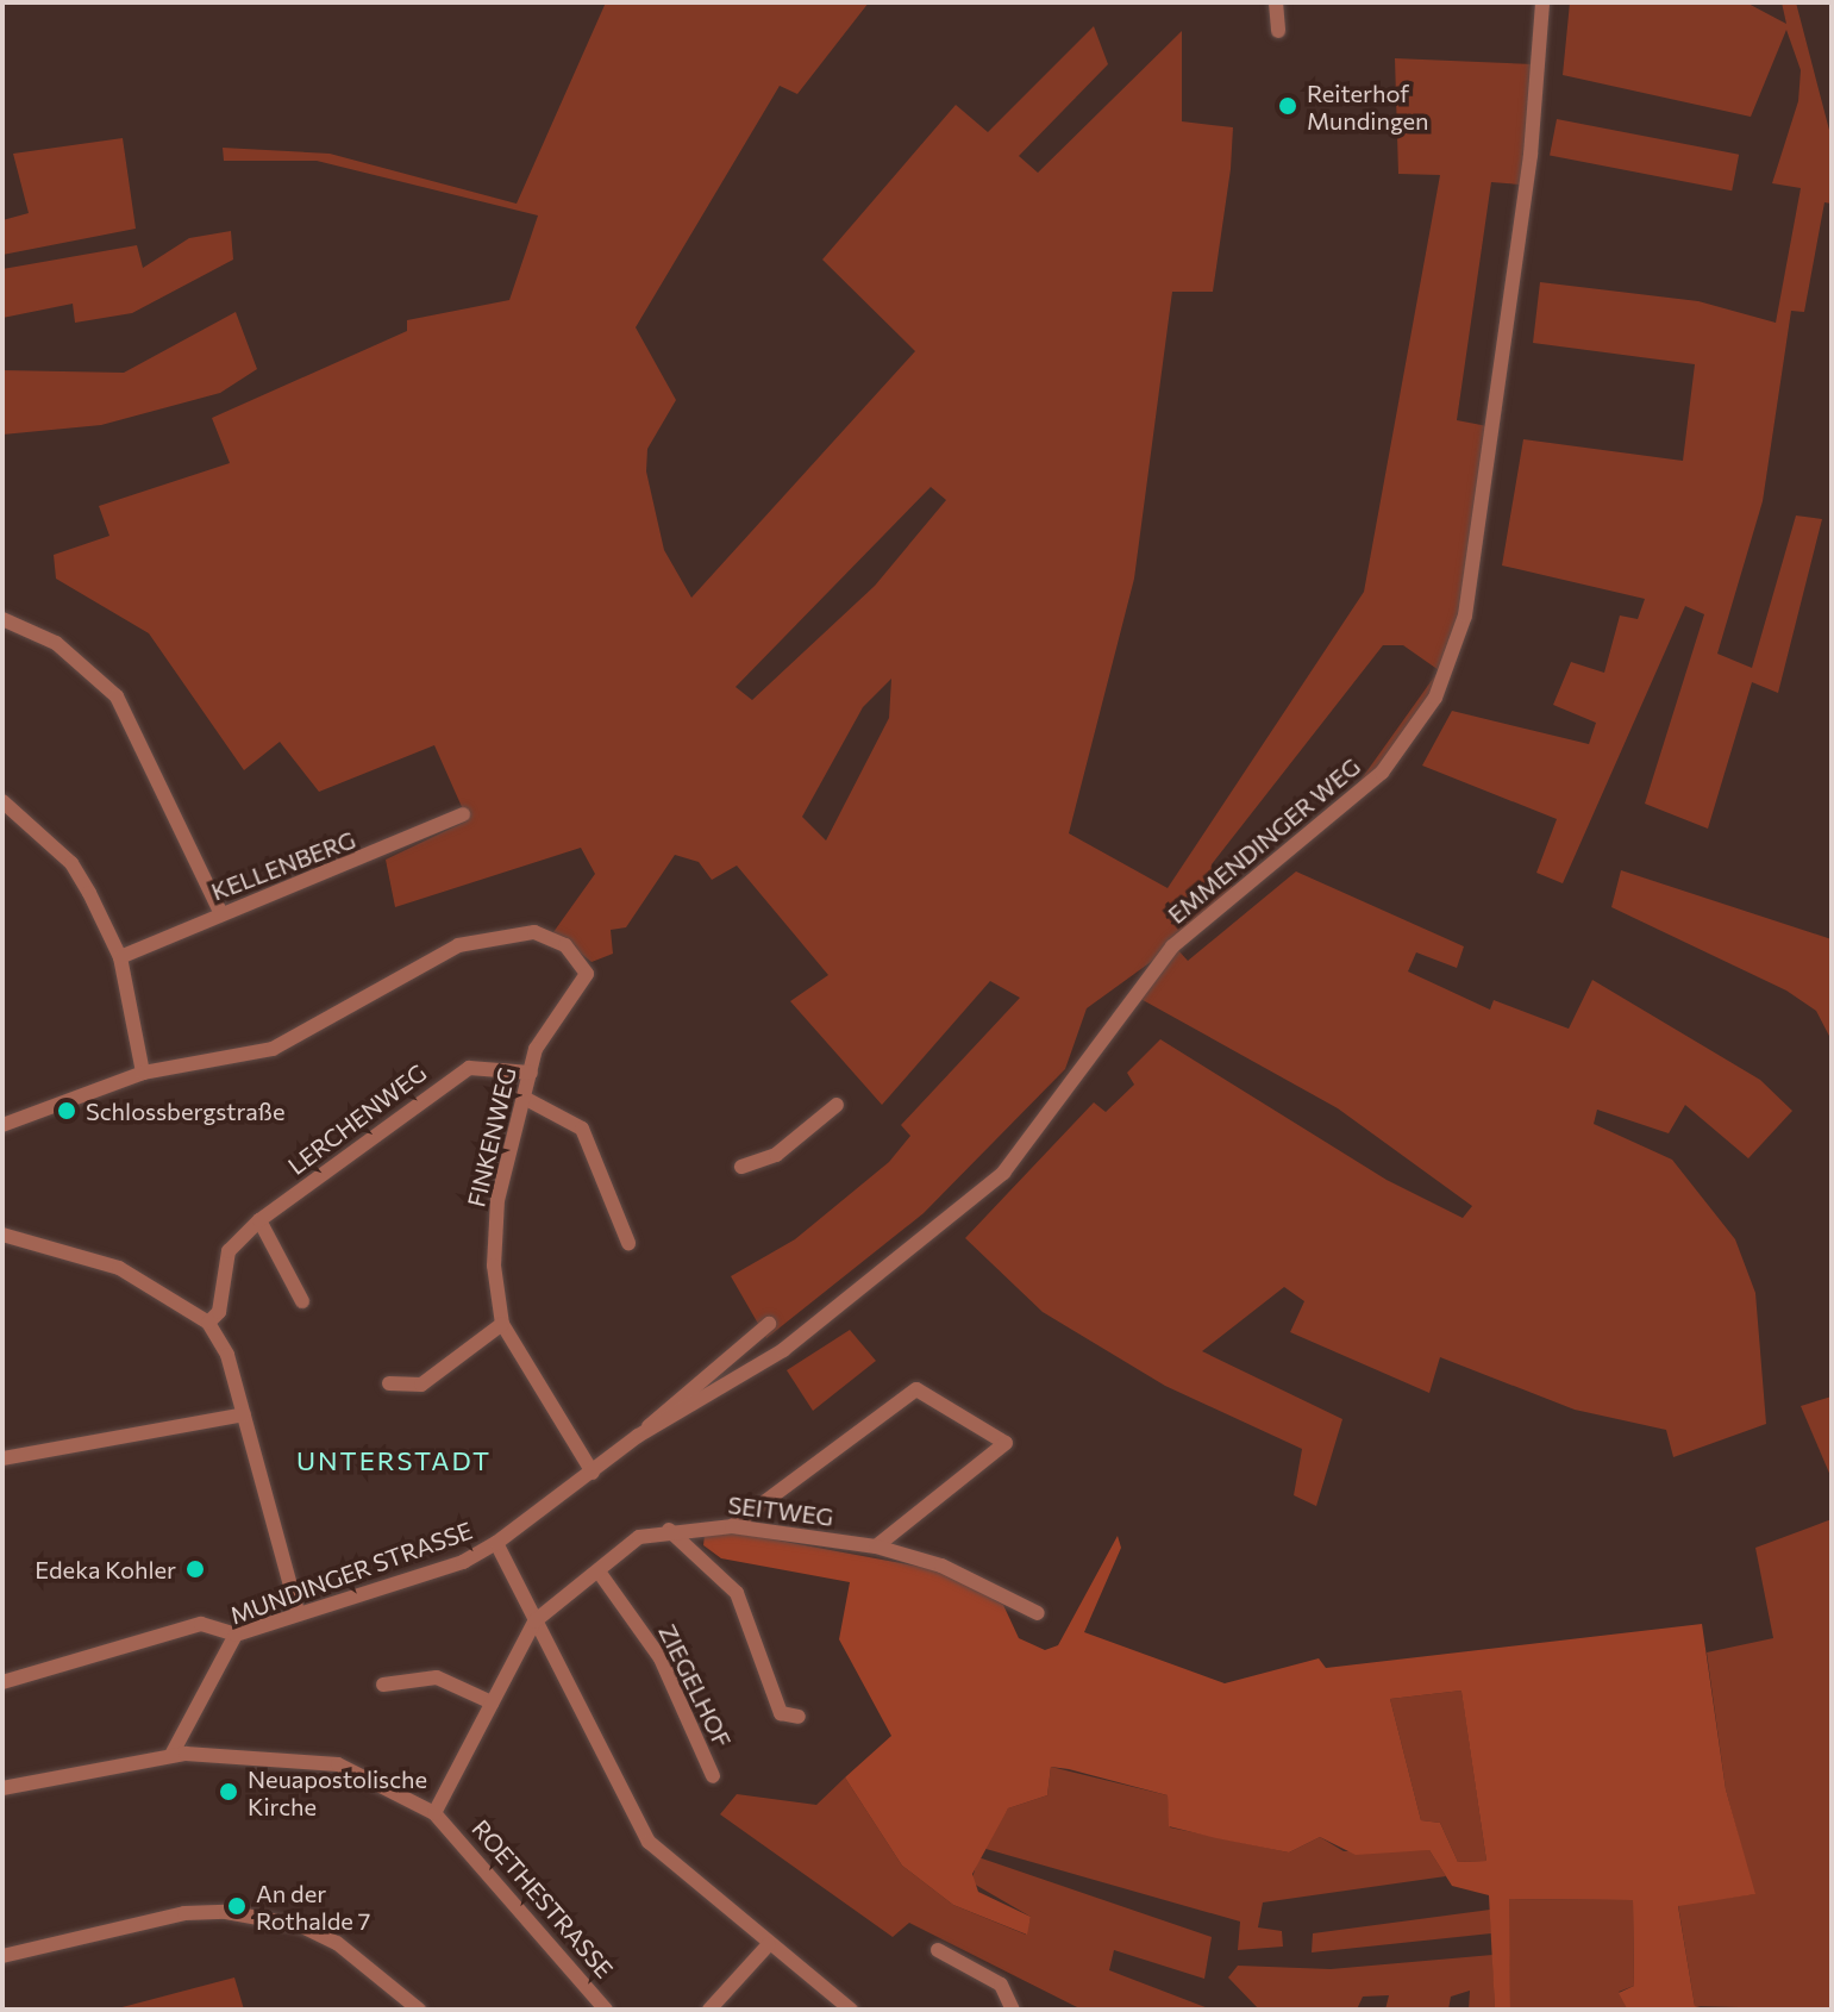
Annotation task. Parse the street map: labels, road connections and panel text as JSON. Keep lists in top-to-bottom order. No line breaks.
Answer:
{"streets":{"street":["EMMENDINGER WEG","KELLENBERG","LERCHENWEG","FINKENWEG","SEITWEG","MUNDINGER STRASSE","ZIEGELHOF","ROETHESTRASSE"]},"crossings":[["EMMENDINGER WEG","MUNDINGER STRASSE"],["LERCHENWEG","FINKENWEG"],["FINKENWEG","MUNDINGER STRASSE"],["SEITWEG","ZIEGELHOF"],["MUNDINGER STRASSE","ROETHESTRASSE"]],"districts":["UNTERSTADT"],"places":["Reiterhof Mundingen","Schlossbergstraße","Edeka Kohler","Neuapostolische Kirche","An der Rothalde 7"]}
